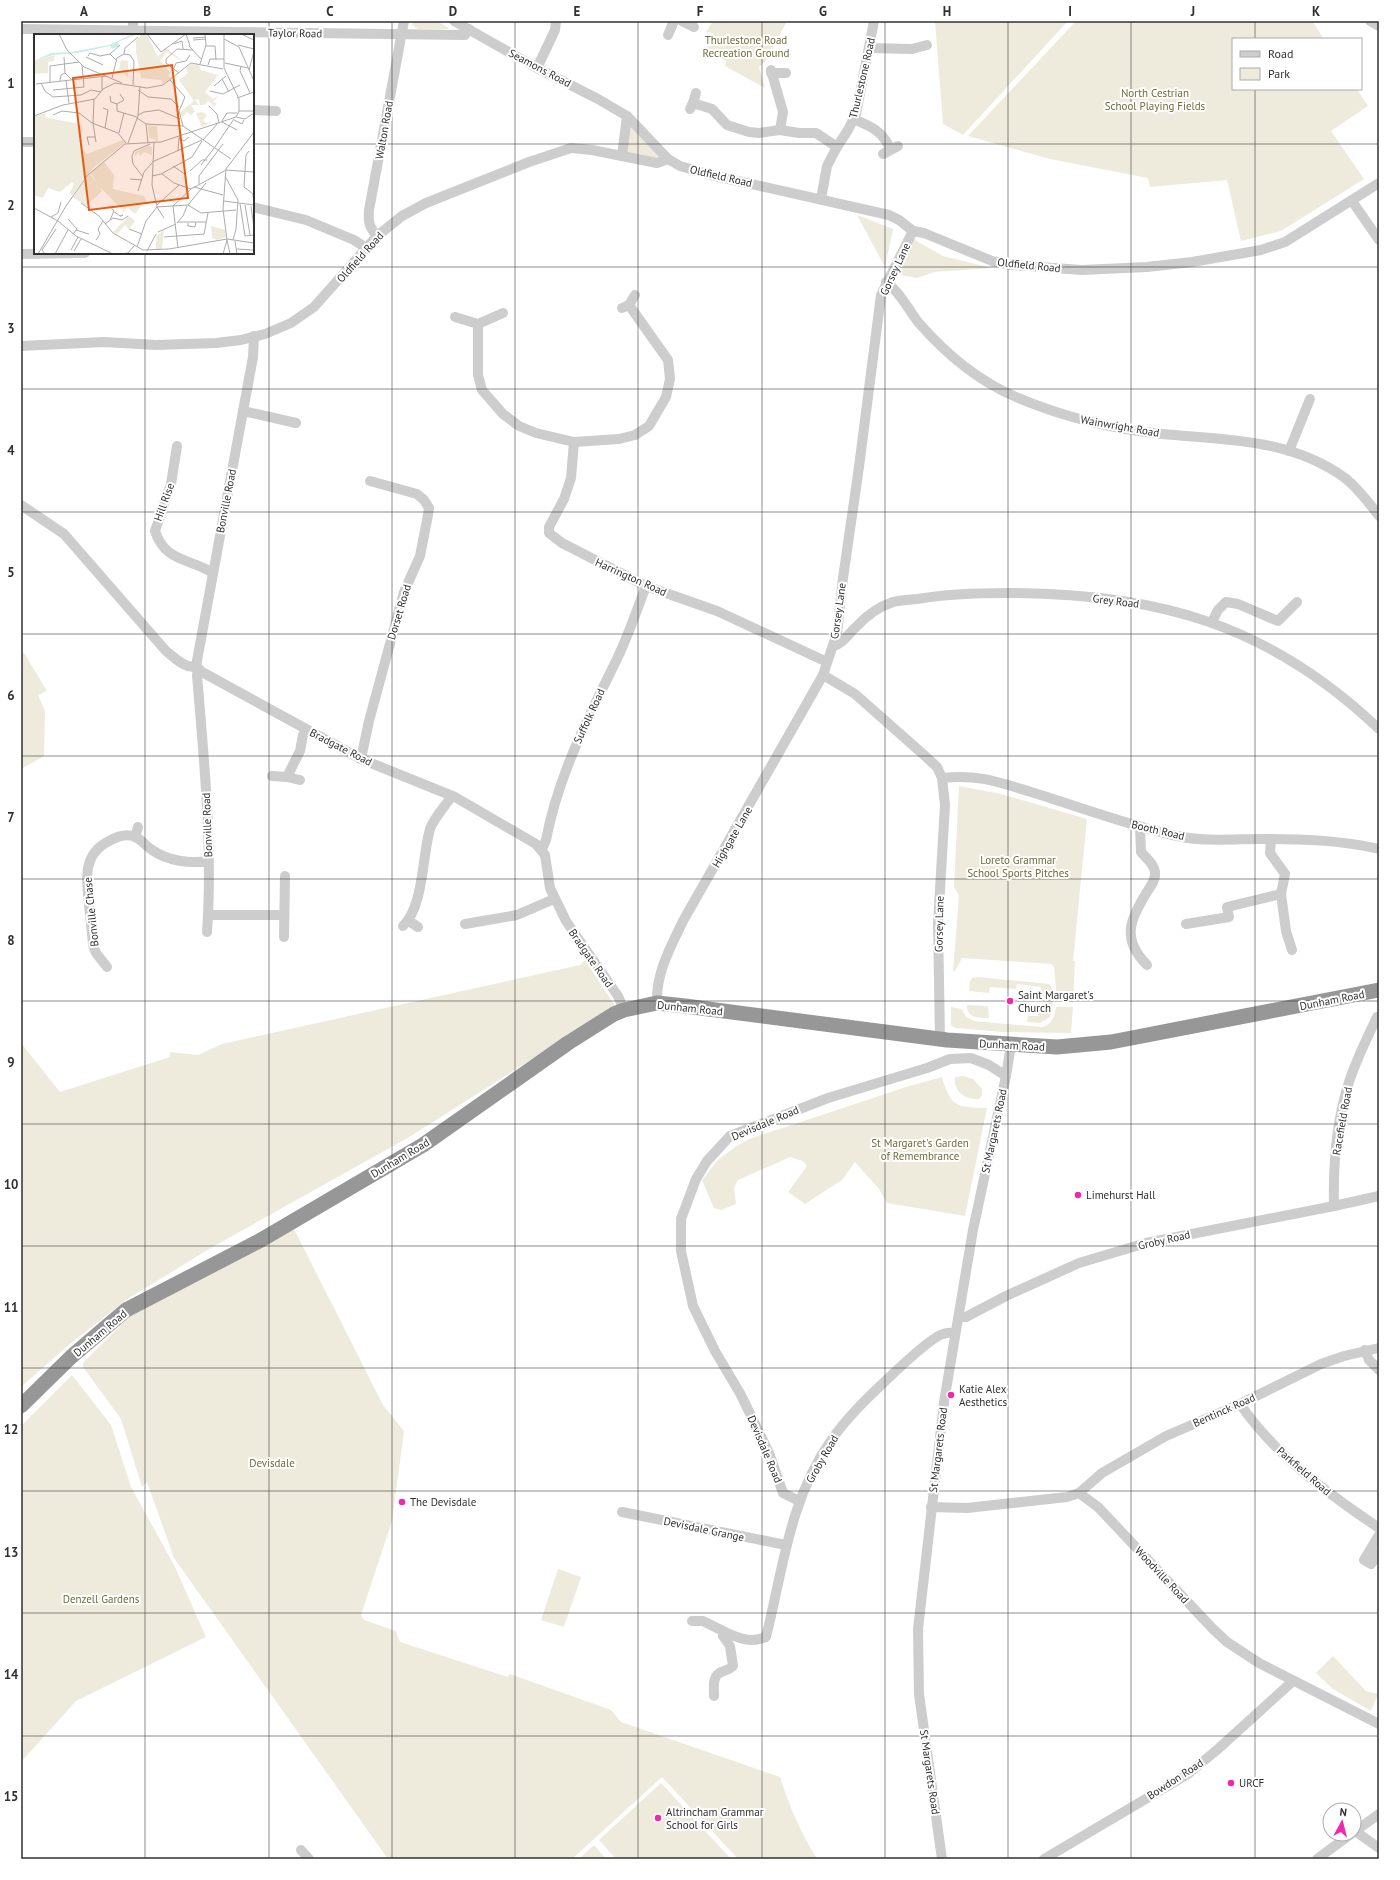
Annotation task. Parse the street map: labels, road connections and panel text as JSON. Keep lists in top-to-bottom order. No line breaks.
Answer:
{"streets":{"highway":["Dunham Road"],"street":["Taylor Road","Seamons Road","Thurlestone Road","Walton Road","Oldfield Road","Gorsey Lane","Wainwright Road","Bonville Road","Hill Rise","Harrington Road","Grey Road","Dorset Road","Suffolk Road","Bradgate Road","Booth Road","Highgate Lane","Bonville Chase","Racefield Road","Devisdale Road","St Margarets Road","Groby Road","Bentinck Road","Parkfield Road","Devisdale Grange","Woodville Road","Bowdon Road"]},"crossings":[["Taylor Road","Seamons Road"],["Taylor Road","Walton Road"],["Seamons Road","Oldfield Road"],["Thurlestone Road","Oldfield Road"],["Walton Road","Oldfield Road"],["Oldfield Road","Gorsey Lane"],["Oldfield Road","Bonville Road"],["Gorsey Lane","Wainwright Road"],["Gorsey Lane","Harrington Road"],["Gorsey Lane","Grey Road"],["Gorsey Lane","Booth Road"],["Gorsey Lane","Highgate Lane"],["Gorsey Lane","Dunham Road"],["Bonville Road","Hill Rise"],["Bonville Road","Bradgate Road"],["Harrington Road","Suffolk Road"],["Dorset Road","Bradgate Road"],["Suffolk Road","Bradgate Road"],["Bradgate Road","Dunham Road"],["Highgate Lane","Dunham Road"],["Dunham Road","St Margarets Road"],["Racefield Road","Groby Road"],["Devisdale Road","St Margarets Road"],["Devisdale Road","Groby Road"],["St Margarets Road","Groby Road"],["Groby Road","Devisdale Grange"],["Bentinck Road","Parkfield Road"],["Bentinck Road","Woodville Road"],["Woodville Road","Bowdon Road"]],"parks":["Thurlestone Road Recreation Ground","North Cestrian School Playing Fields","Loreto Grammar School Sports Pitches","St Margaret's Garden of Remembrance","Devisdale","Denzell Gardens"],"places":["Saint Margaret's Church","Limehurst Hall","Katie Alex Aesthetics","The Devisdale","URCF","Altrincham Grammar School for Girls"],"legend":["Road","Park"],"north":"top","grid":{"columns":["A","B","C","D","E","F","G","H","I","J","K"],"rows":["1","2","3","4","5","6","7","8","9","10","11","12","13","14","15"]}}
